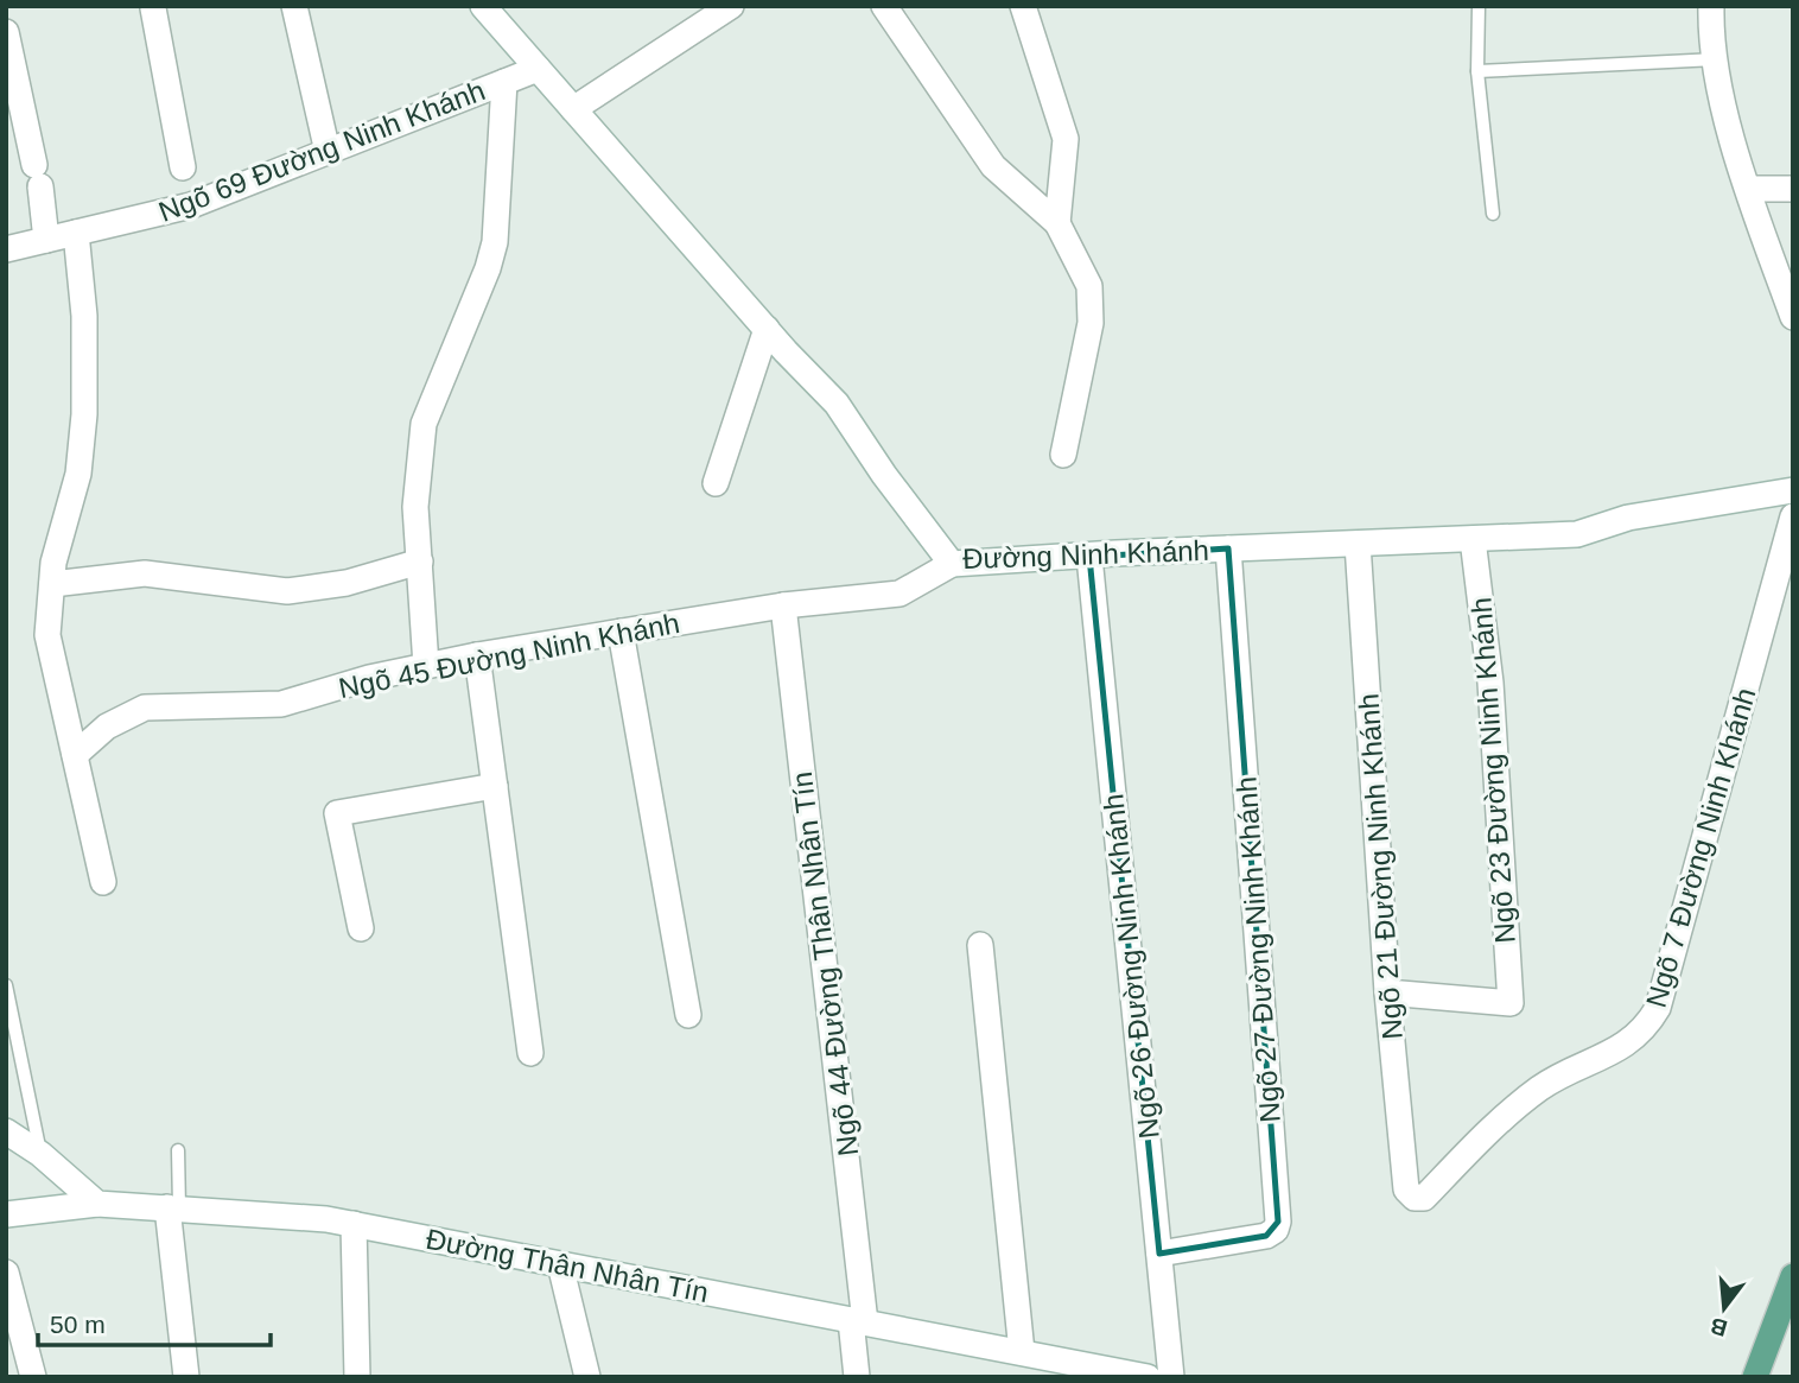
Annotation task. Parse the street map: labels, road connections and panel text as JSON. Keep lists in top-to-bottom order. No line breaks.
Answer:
{"streets":{"street":["Ngõ 69 Đường Ninh Khánh","Đường Ninh Khánh","Ngõ 45 Đường Ninh Khánh","Ngõ 23 Đường Ninh Khánh","Ngõ 7 Đường Ninh Khánh","Ngõ 21 Đường Ninh Khánh","Ngõ 27 Đường Ninh Khánh","Ngõ 44 Đường Thân Nhân Tín","Ngõ 26 Đường Ninh Khánh","Đường Thân Nhân Tín"]},"crossings":[["Ngõ 69 Đường Ninh Khánh","Đường Ninh Khánh"],["Đường Ninh Khánh","Ngõ 45 Đường Ninh Khánh"],["Đường Ninh Khánh","Ngõ 23 Đường Ninh Khánh"],["Đường Ninh Khánh","Ngõ 21 Đường Ninh Khánh"],["Đường Ninh Khánh","Ngõ 27 Đường Ninh Khánh"],["Đường Ninh Khánh","Ngõ 26 Đường Ninh Khánh"],["Ngõ 45 Đường Ninh Khánh","Ngõ 44 Đường Thân Nhân Tín"],["Ngõ 23 Đường Ninh Khánh","Ngõ 21 Đường Ninh Khánh"],["Ngõ 7 Đường Ninh Khánh","Ngõ 21 Đường Ninh Khánh"],["Ngõ 27 Đường Ninh Khánh","Ngõ 26 Đường Ninh Khánh"],["Ngõ 44 Đường Thân Nhân Tín","Đường Thân Nhân Tín"]],"scale_bar":"50 m","north":"bottom"}
